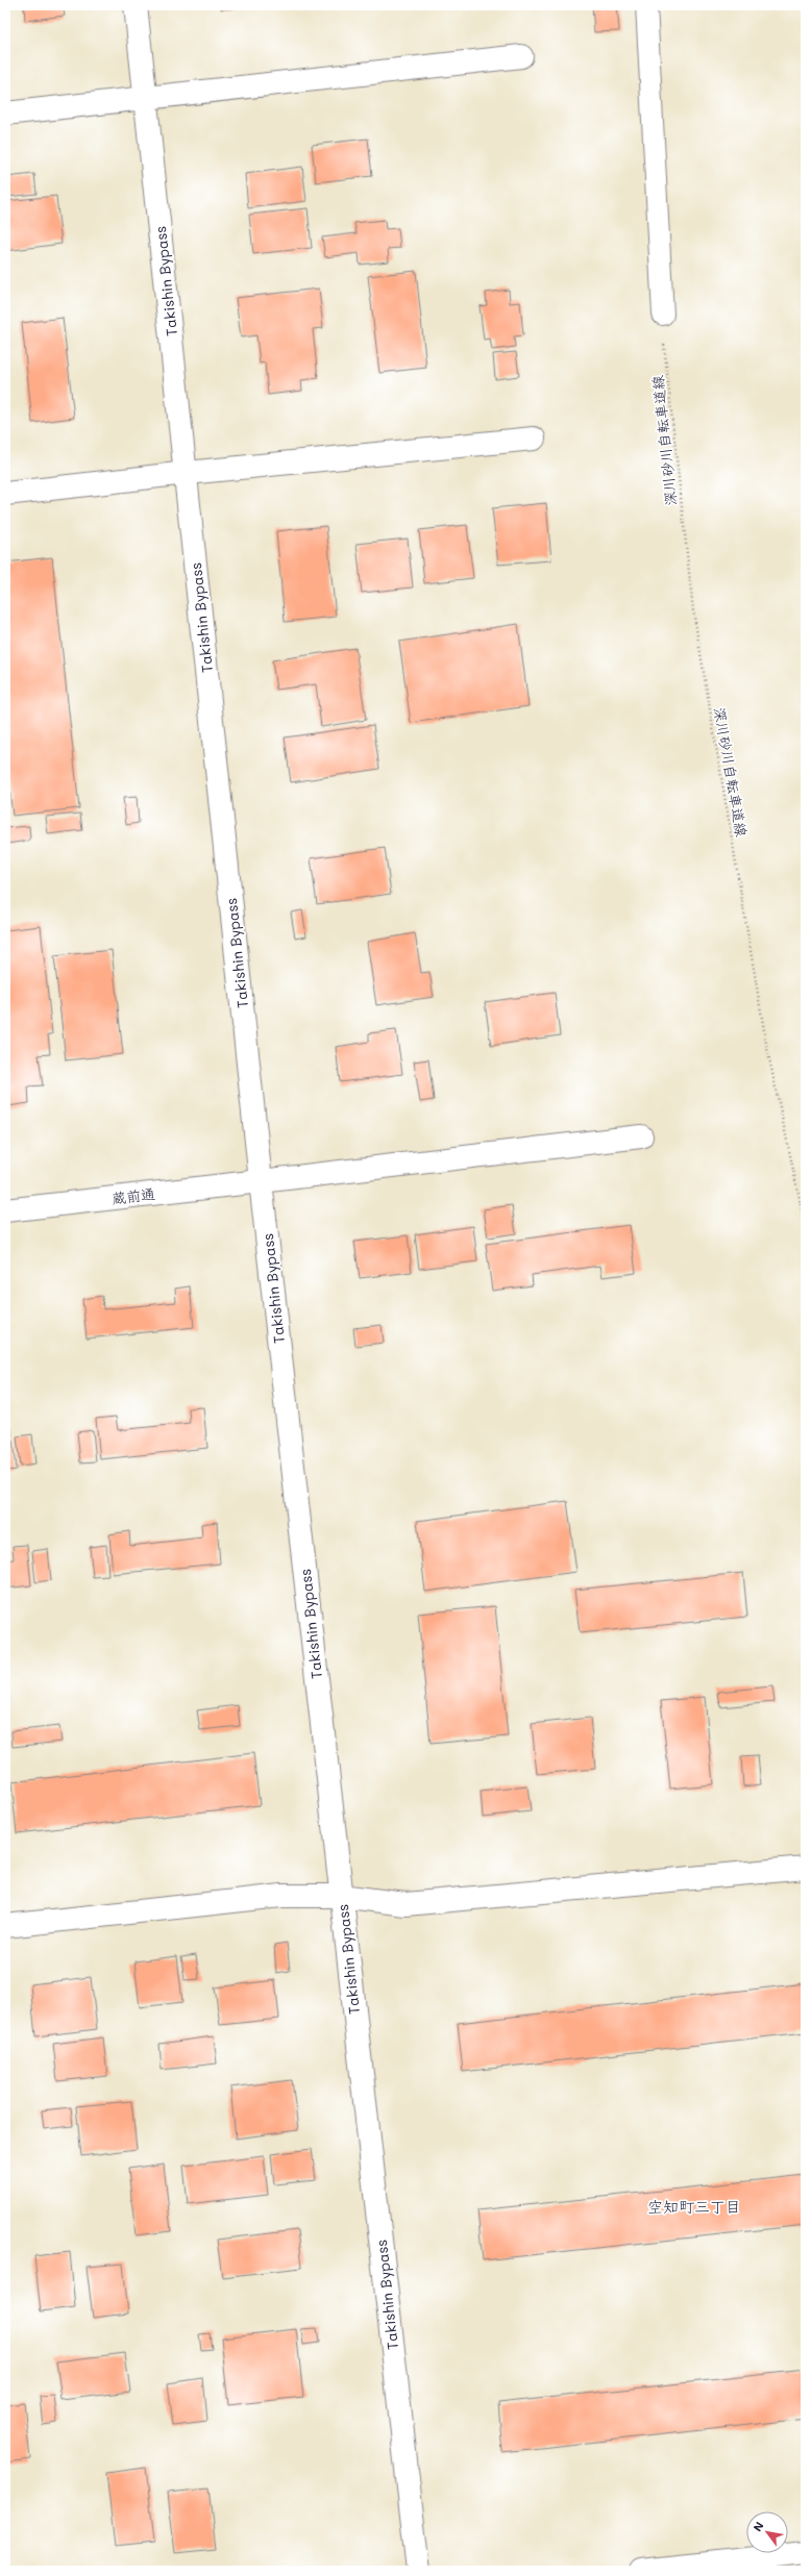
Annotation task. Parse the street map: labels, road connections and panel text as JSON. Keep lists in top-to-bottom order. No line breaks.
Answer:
{"streets":{"main road":["Takishin Bypass","蔵前通"],"path":["深川砂川自転車道線"]},"crossings":[["Takishin Bypass","蔵前通"]],"districts":["空知町三丁目"],"north":"top left"}
